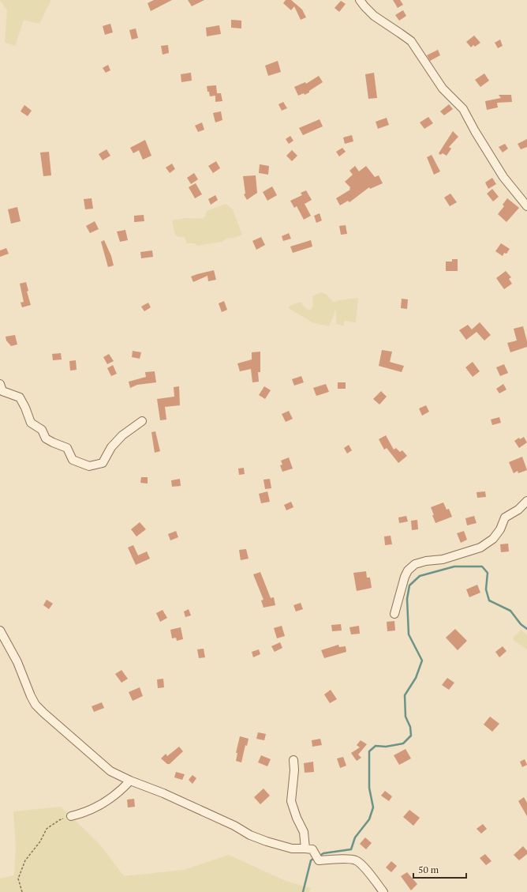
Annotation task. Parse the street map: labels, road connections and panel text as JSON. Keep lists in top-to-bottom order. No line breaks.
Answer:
{"scale_bar":"50 m"}
